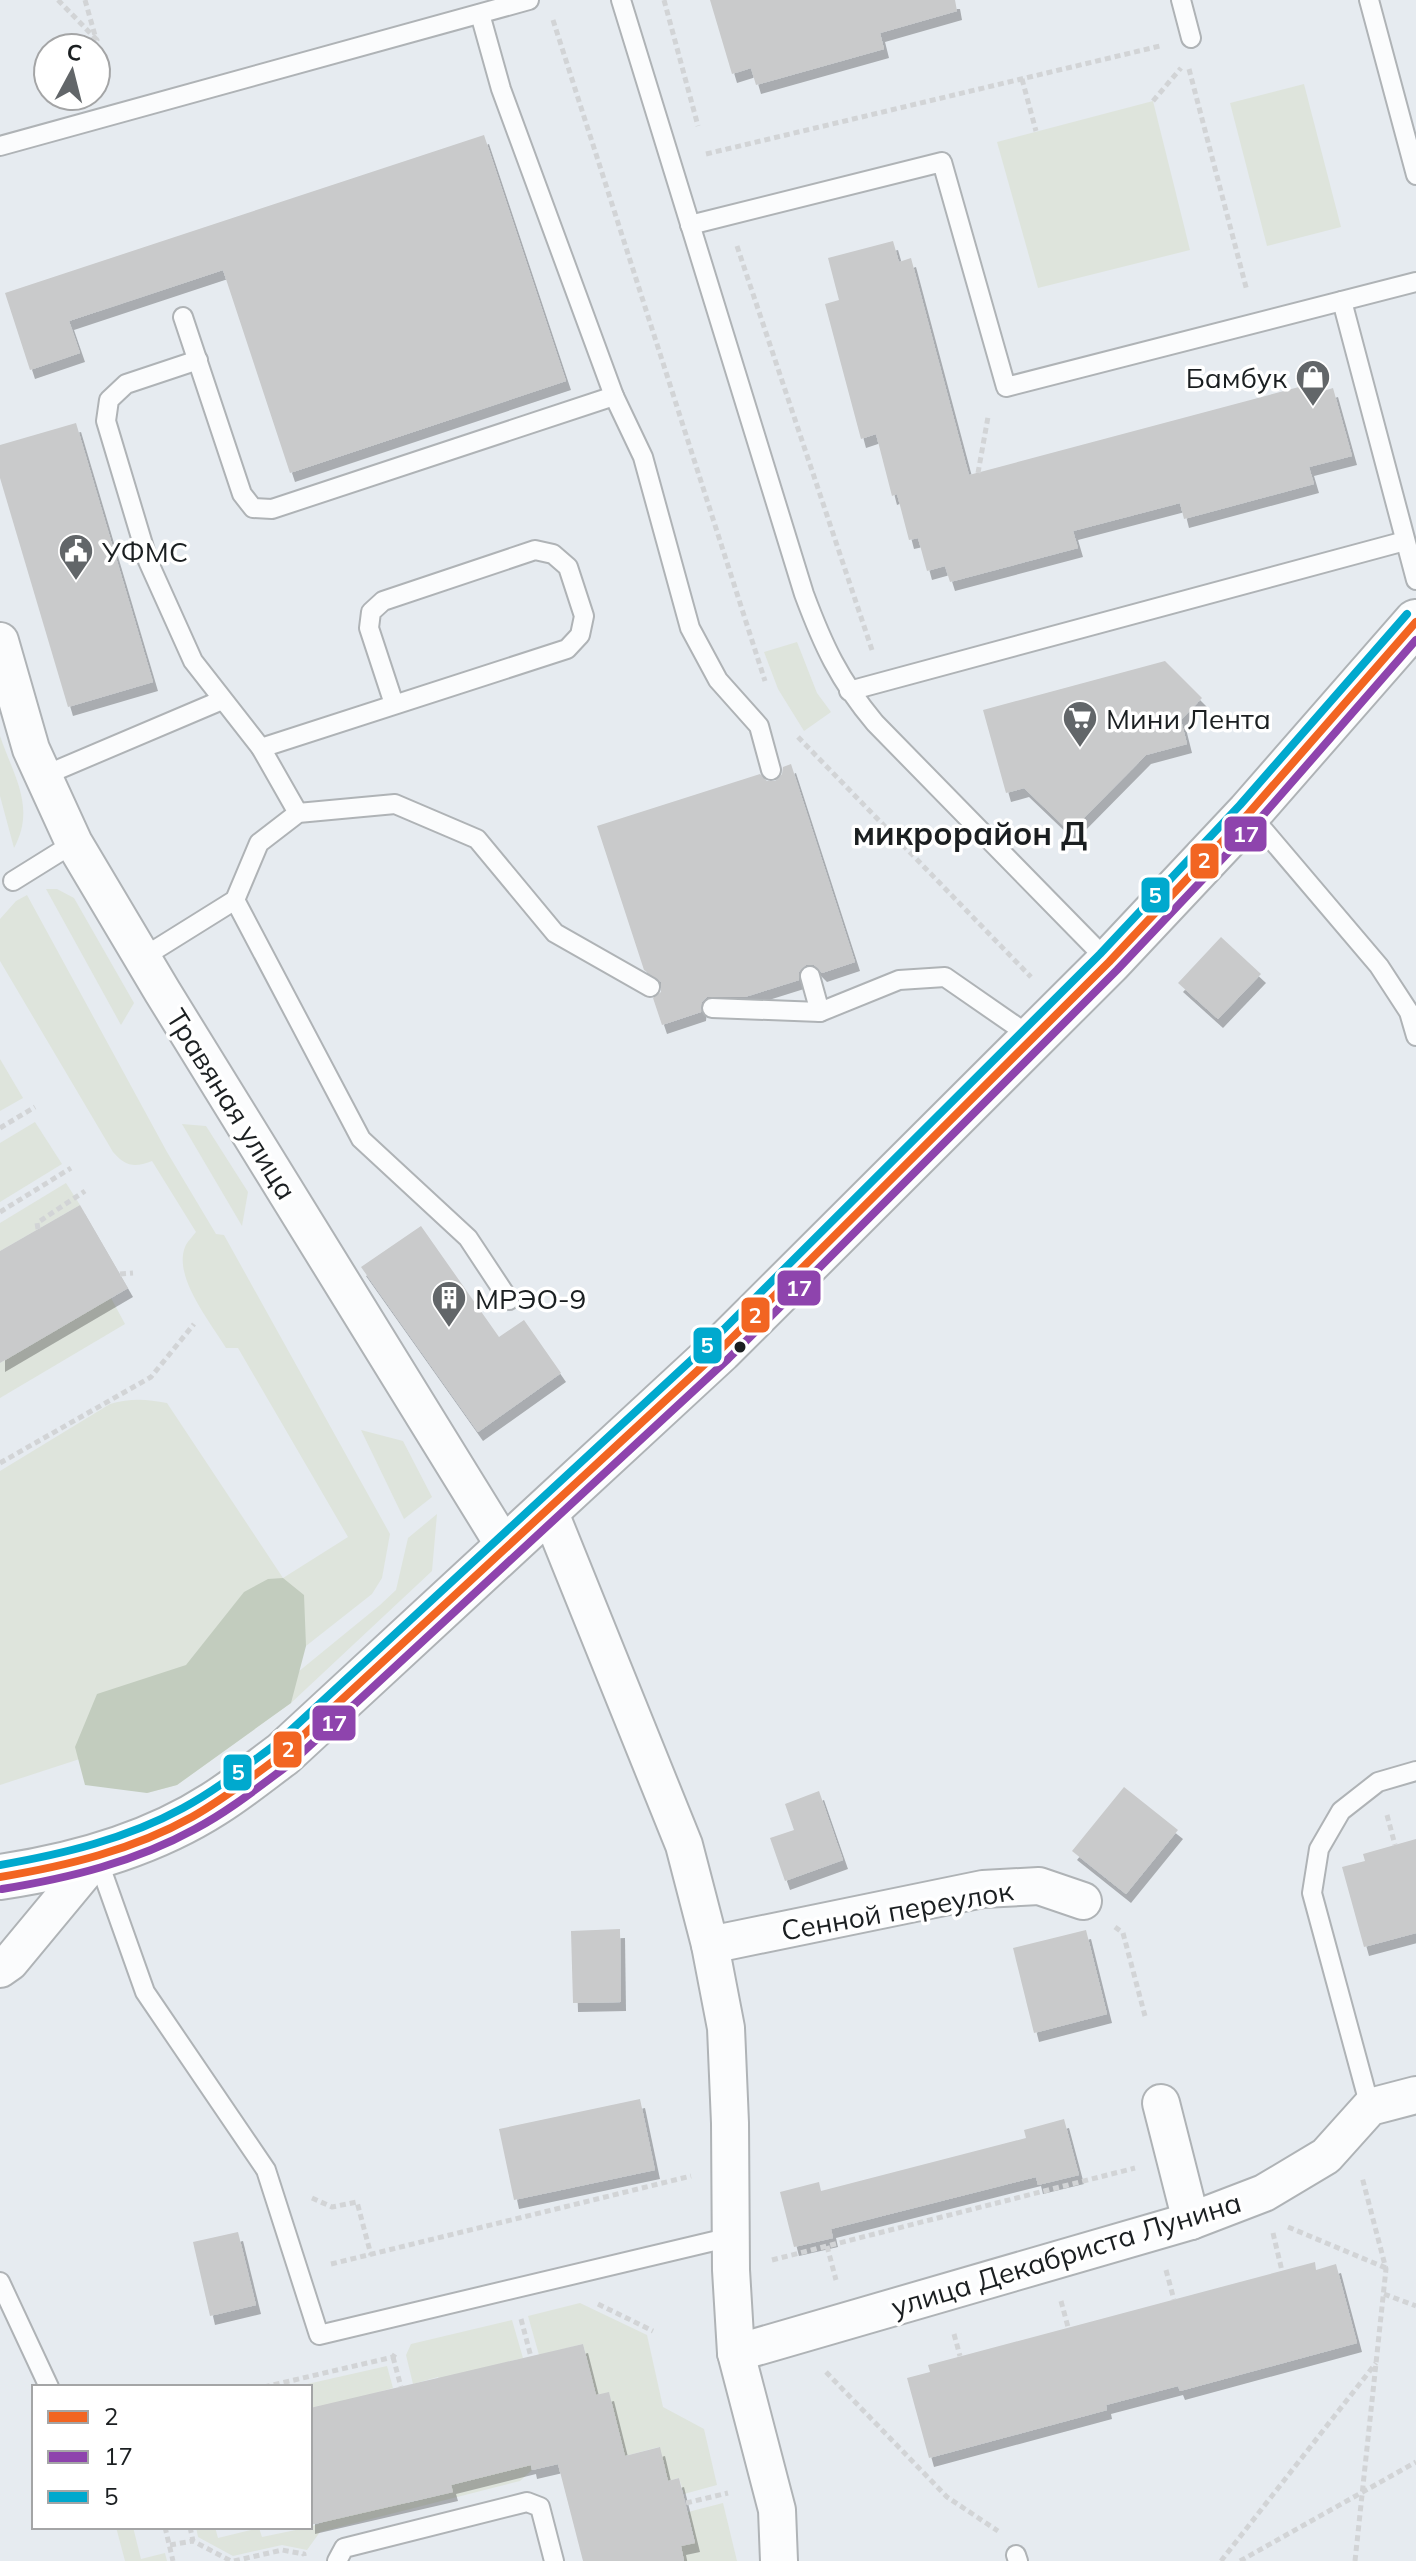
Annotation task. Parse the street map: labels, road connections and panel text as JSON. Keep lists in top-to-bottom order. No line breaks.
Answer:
{"streets":{"street":["Травяная улица","Сенной переулок","улица Декабриста Лунина"]},"districts":["микрорайон Д"],"places":{"shop":["Бамбук"],"public building":["УФМС"],"supermarket":["Мини Лента"],"building":["МРЭО-9"]},"lines":["transit line 5","transit line 2","transit line 17"],"legend":["2","17","5"],"north":"top"}
